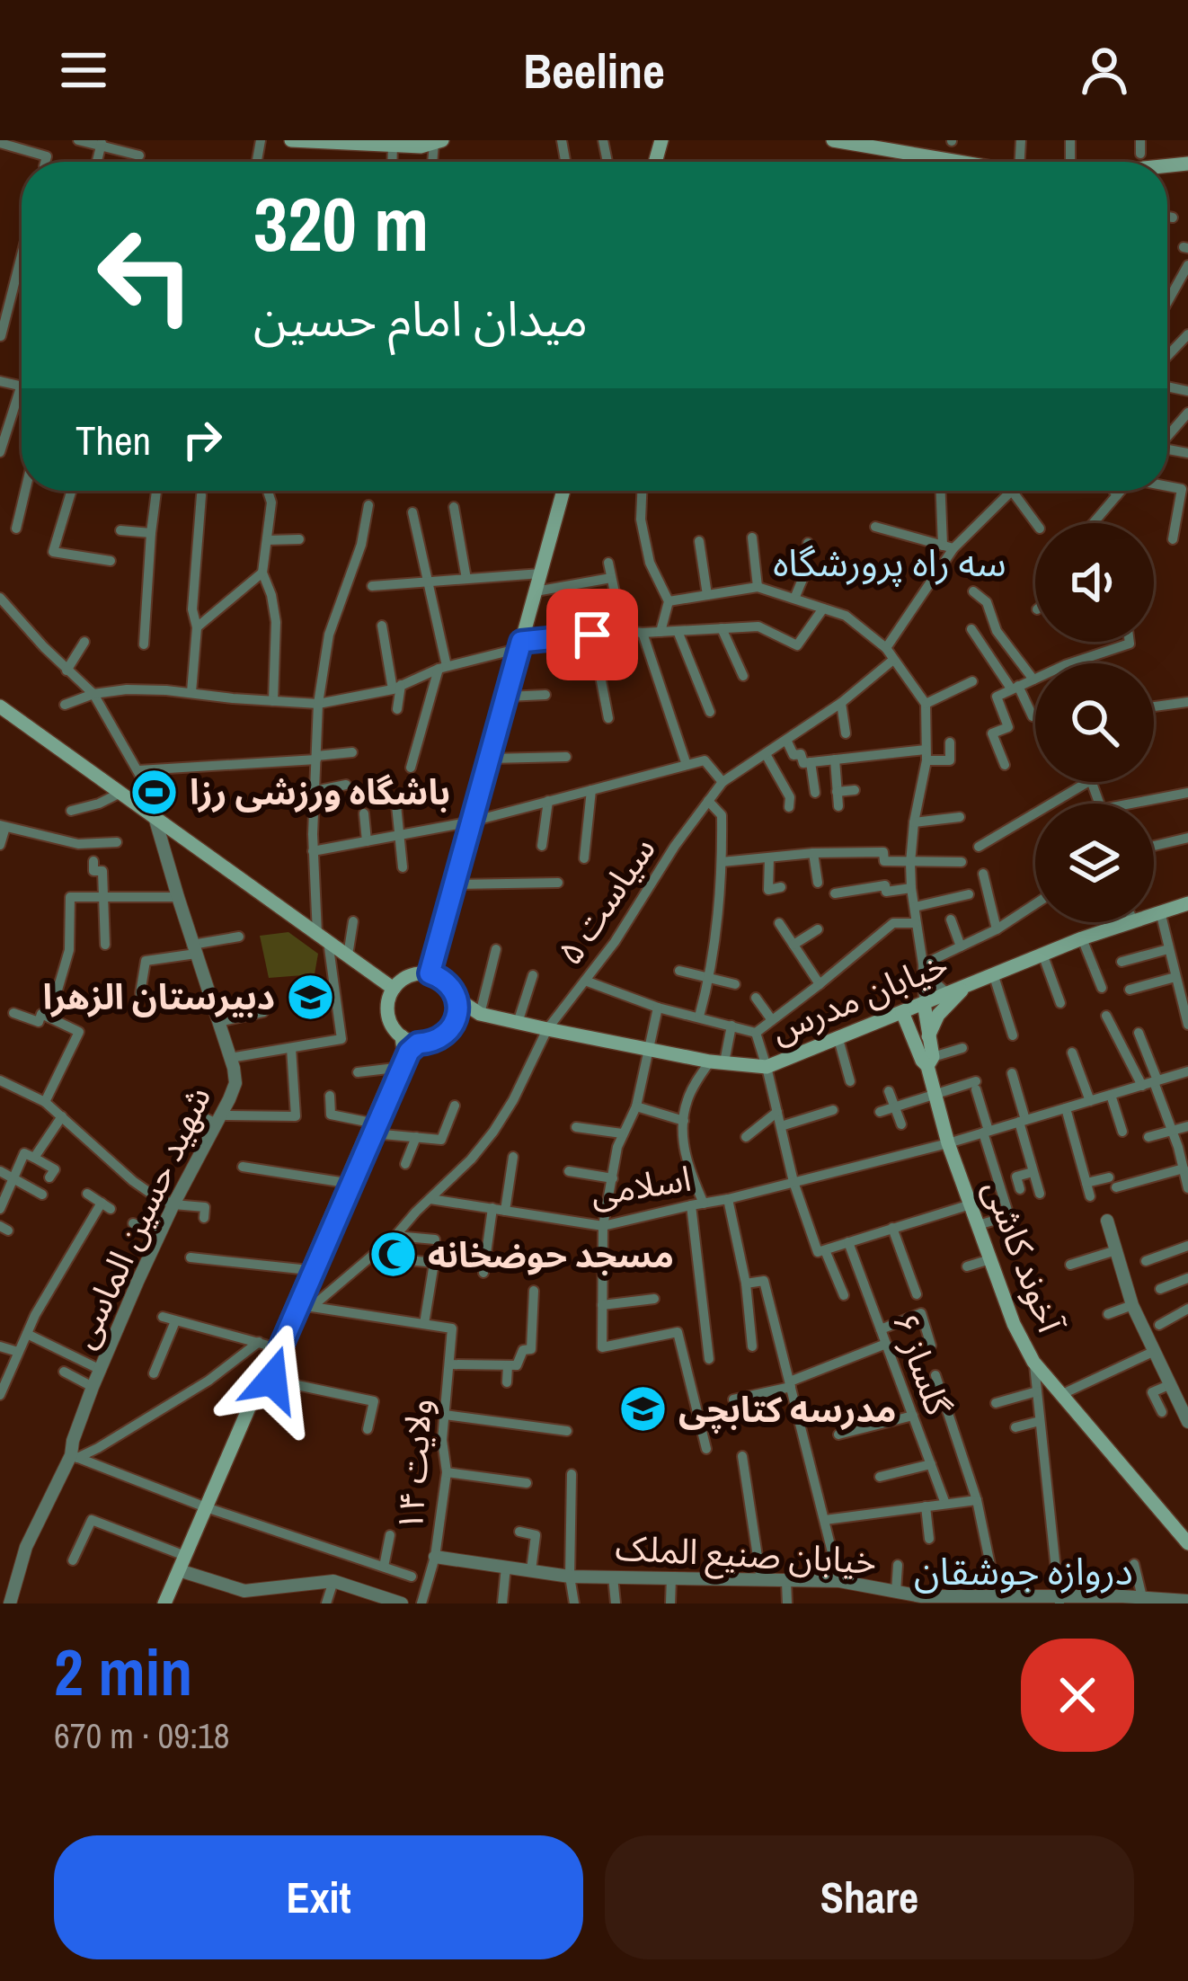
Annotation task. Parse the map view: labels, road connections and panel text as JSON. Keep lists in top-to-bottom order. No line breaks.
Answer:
{"streets":{"main road":["خیابان مدرس","آخوند کاشی"],"street":["سیاست ۵","اسلامی","شهید حسین الماسی","گلساز ۶","ولایت ۱۴","خیابان صنیع الملک"]},"crossings":[["سیاست ۵","خیابان مدرس"],["سیاست ۵","اسلامی"],["خیابان مدرس","آخوند کاشی"],["اسلامی","آخوند کاشی"],["ولایت ۱۴","خیابان صنیع الملک"]],"districts":["سه راه پرورشگاه","دروازه جوشقان"],"places":{"sports":["باشگاه ورزشی رزا"],"school or university":["دبیرستان الزهرا","مدرسه کتابچی"],"mosque":["مسجد حوضخانه"]},"page":{"header":"Beeline","turn":["320 m","میدان امام حسین"],"then":"Then","heading":["2 min","670 m · 09:18"],"buttons":["Exit","Share"]}}
